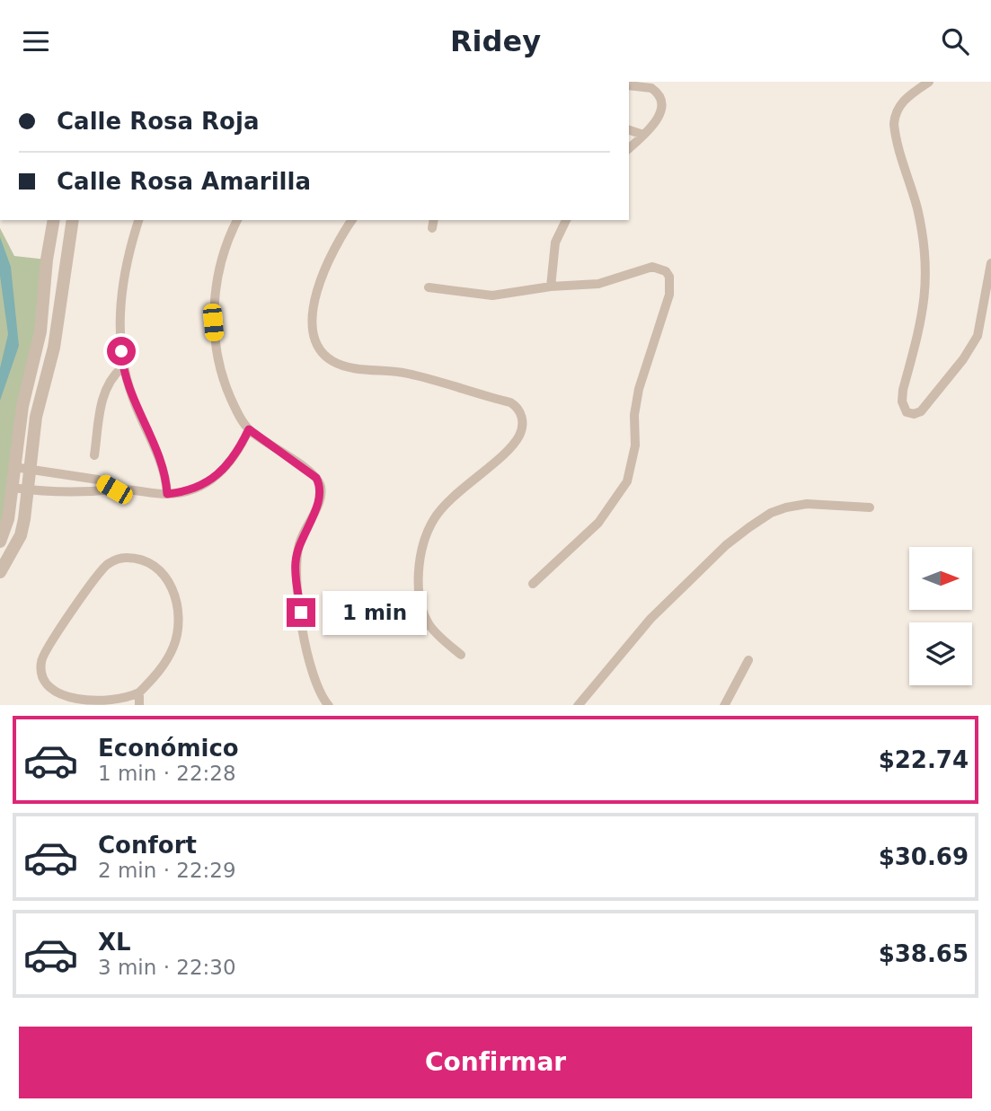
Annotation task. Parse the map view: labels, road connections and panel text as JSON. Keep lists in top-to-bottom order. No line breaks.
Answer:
{"north":"right","page":{"header":"Ridey","banner":["Calle Rosa Roja","Calle Rosa Amarilla"],"bubble":"1 min","list":[{"name":"Económico","note":"1 min · 22:28","value":"$22.74"},{"name":"Confort","note":"2 min · 22:29","value":"$30.69"},{"name":"XL","note":"3 min · 22:30","value":"$38.65"}],"buttons":"Confirmar"}}
